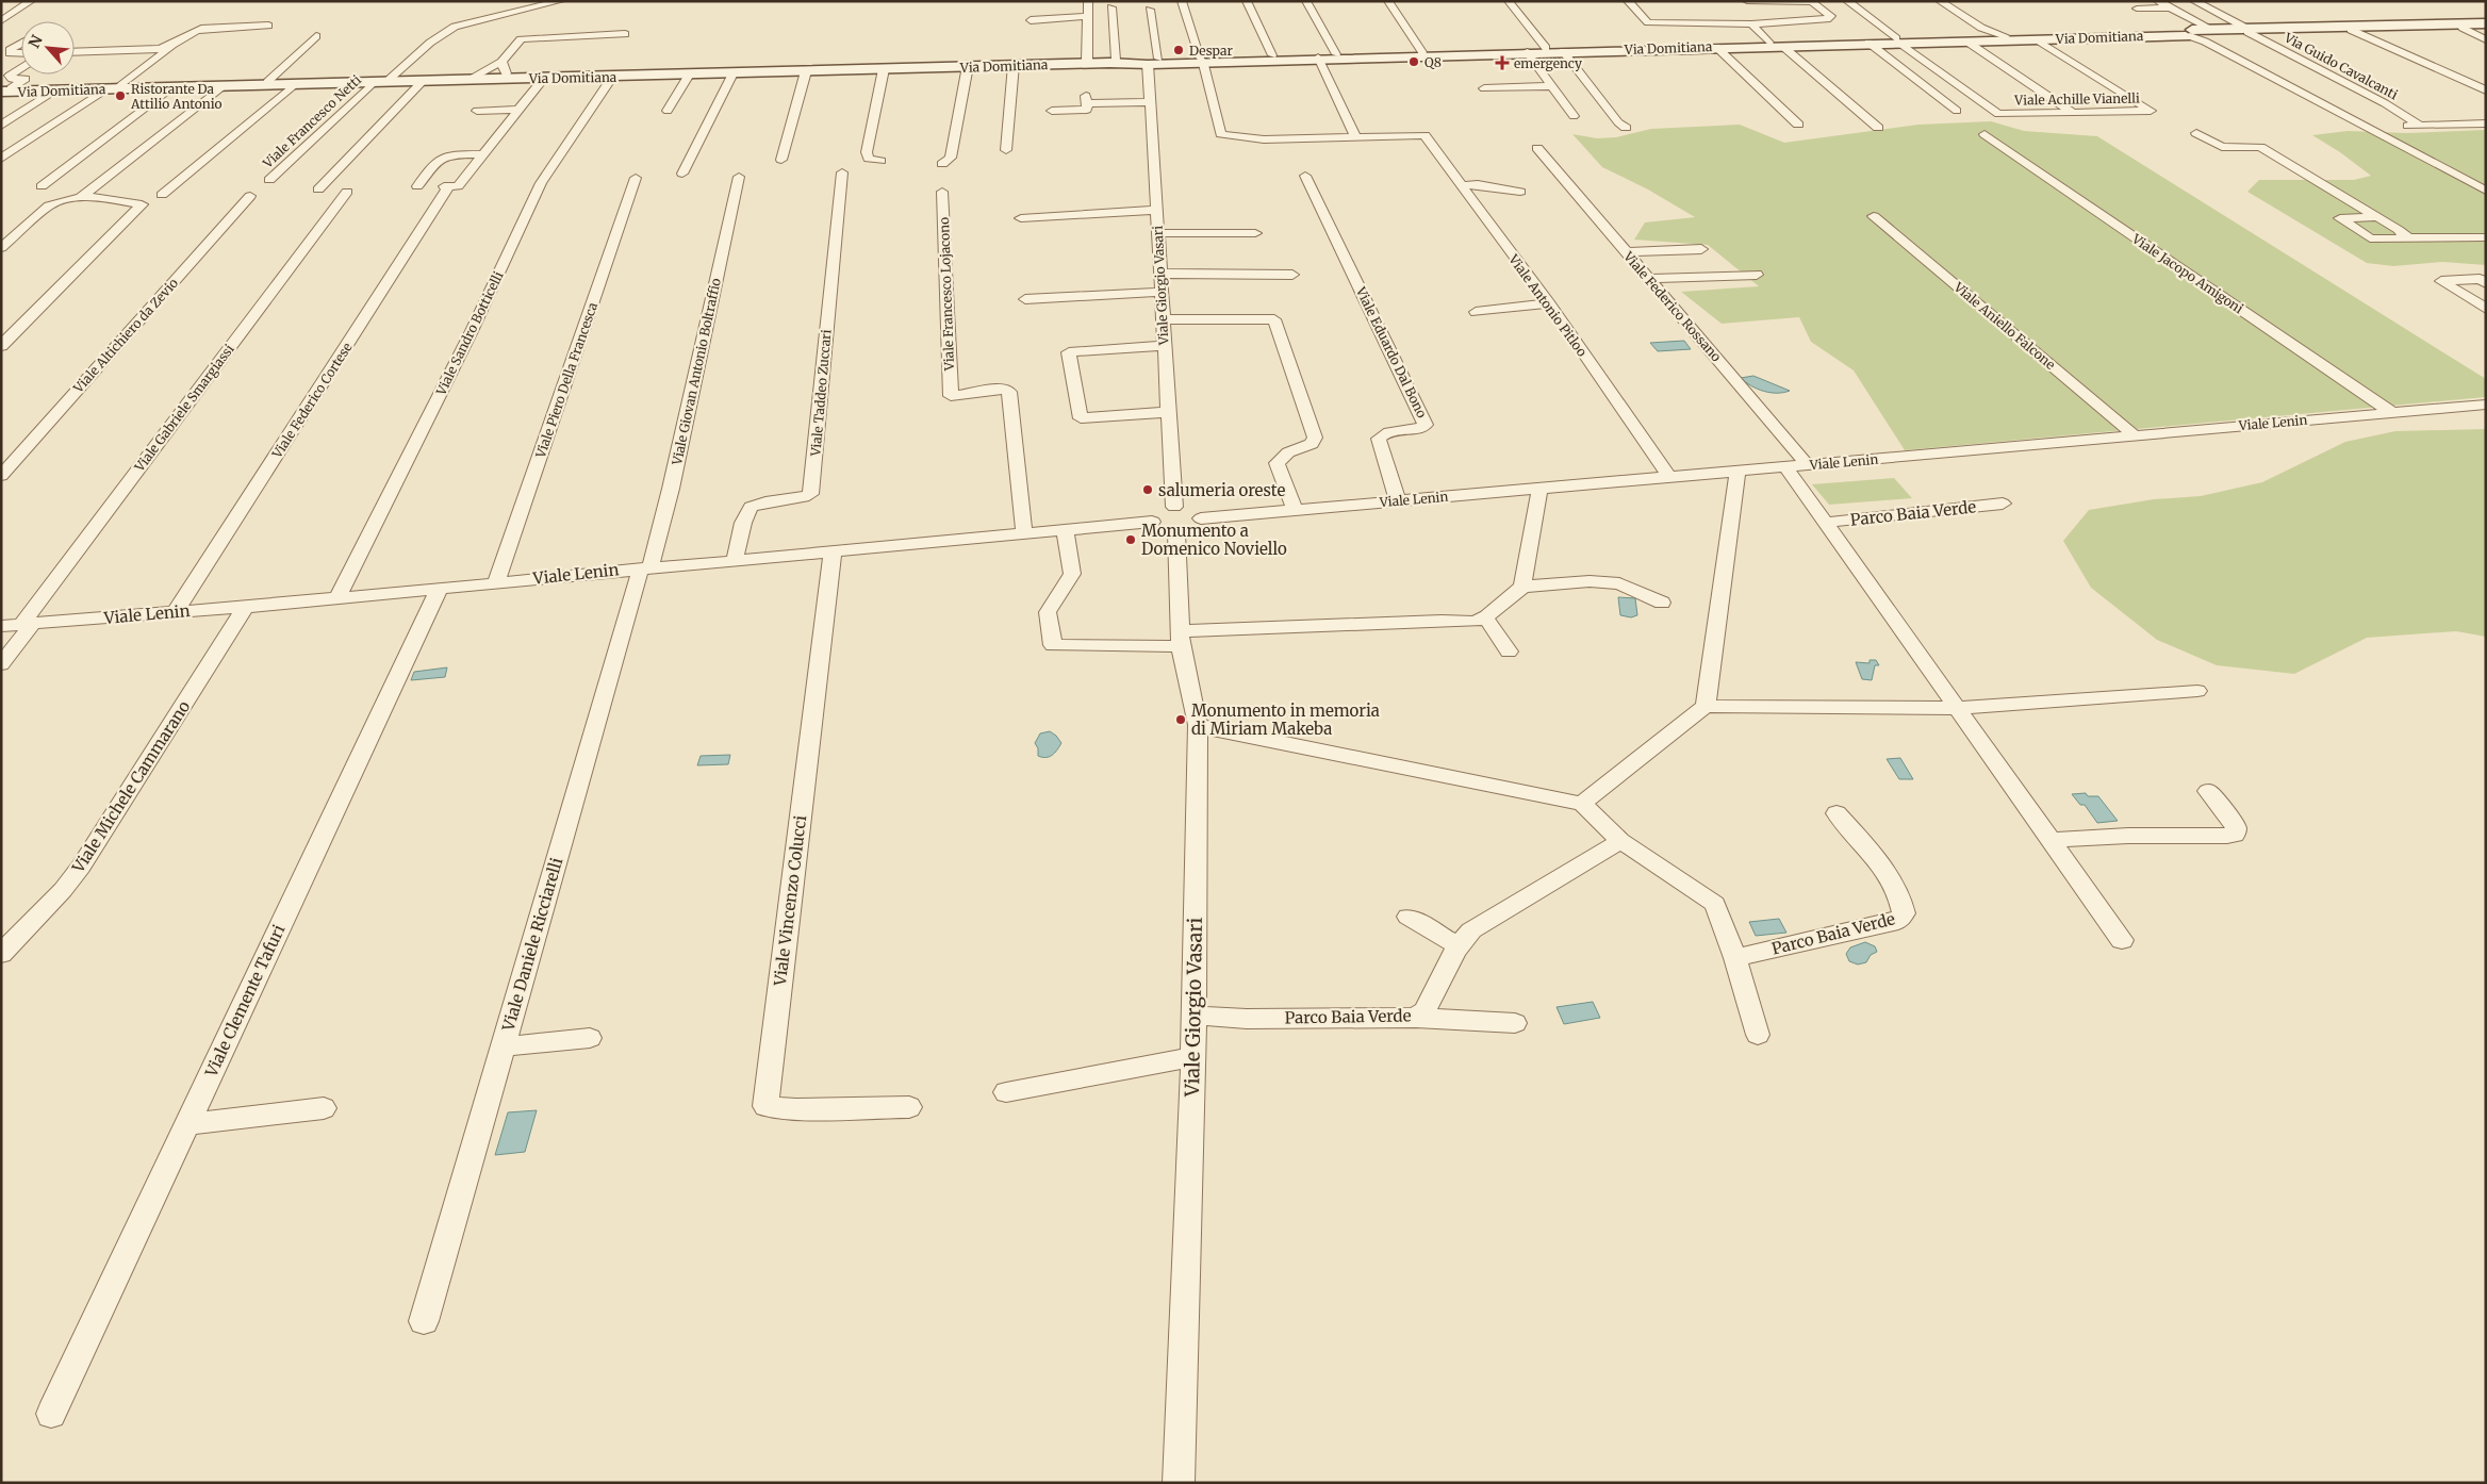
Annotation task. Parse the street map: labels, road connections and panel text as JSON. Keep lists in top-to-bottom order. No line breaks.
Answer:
{"streets":{"main road":["Via Domitiana"],"street":["Via Guido Cavalcanti","Viale Achille Vianelli","Viale Francesco Netti","Viale Jacopo Amigoni","Viale Giorgio Vasari","Viale Francesco Lojacono","Viale Antonio Pitloo","Viale Federico Rossano","Viale Aniello Falcone","Viale Sandro Botticelli","Viale Altichiero da Zevio","Viale Eduardo Dal Bono","Viale Giovan Antonio Boltraffio","Viale Piero Della Francesca","Viale Taddeo Zuccari","Viale Federico Cortese","Viale Gabriele Smargiassi","Viale Lenin","Parco Baia Verde","Viale Michele Cammarano","Viale Vincenzo Colucci","Viale Daniele Ricciarelli","Viale Clemente Tafuri"]},"crossings":[["Via Domitiana","Viale Achille Vianelli"],["Via Domitiana","Viale Francesco Netti"],["Via Domitiana","Viale Giorgio Vasari"],["Via Domitiana","Viale Sandro Botticelli"],["Viale Jacopo Amigoni","Viale Lenin"],["Viale Giorgio Vasari","Parco Baia Verde"],["Viale Francesco Lojacono","Viale Lenin"],["Viale Antonio Pitloo","Viale Lenin"],["Viale Federico Rossano","Viale Lenin"],["Viale Aniello Falcone","Viale Lenin"],["Viale Sandro Botticelli","Viale Lenin"],["Viale Eduardo Dal Bono","Viale Lenin"],["Viale Giovan Antonio Boltraffio","Viale Lenin"],["Viale Giovan Antonio Boltraffio","Viale Daniele Ricciarelli"],["Viale Piero Della Francesca","Viale Lenin"],["Viale Taddeo Zuccari","Viale Lenin"],["Viale Federico Cortese","Viale Lenin"],["Viale Gabriele Smargiassi","Viale Lenin"],["Viale Lenin","Parco Baia Verde"],["Viale Lenin","Viale Michele Cammarano"],["Viale Lenin","Viale Vincenzo Colucci"],["Viale Lenin","Viale Daniele Ricciarelli"],["Viale Lenin","Viale Clemente Tafuri"]],"places":{"other":["Despar","Q8","Ristorante Da Attilio Antonio","salumeria oreste","Monumento a Domenico Noviello","Monumento in memoria di Miriam Makeba"],"health":["emergency"]},"north":"top left"}
